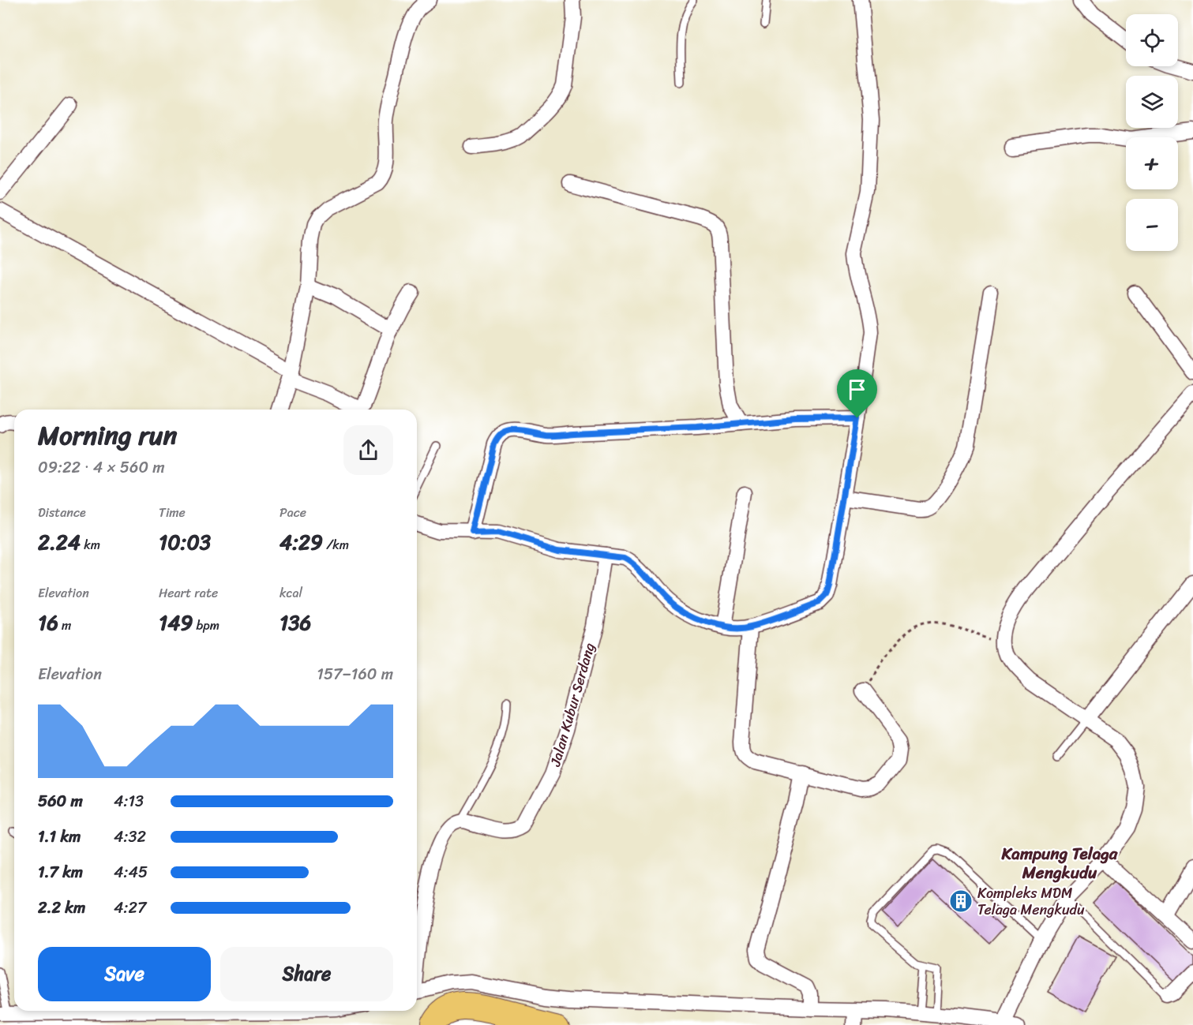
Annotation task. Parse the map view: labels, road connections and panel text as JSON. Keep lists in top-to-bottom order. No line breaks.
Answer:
{"streets":{"street":["Jalan Kubur Serdang"]},"districts":["Kampung Telaga Mengkudu"],"places":{"building":["Kompleks MDM Telaga Mengkudu"]},"page":{"map_buttons":["+","−"],"heading":["Morning run","09:22 · 4 × 560 m"],"stats":[["Distance","2.24 km"],["Time","10:03"],["Pace","4:29 /km"],["Elevation","16 m"],["Heart rate","149 bpm"],["kcal","136"]],"chart":["Elevation","157–160 m"],"list":[{"name":"560 m","note":"4:13"},{"name":"1.1 km","note":"4:32"},{"name":"1.7 km","note":"4:45"},{"name":"2.2 km","note":"4:27"}],"buttons":["Save","Share"]}}
